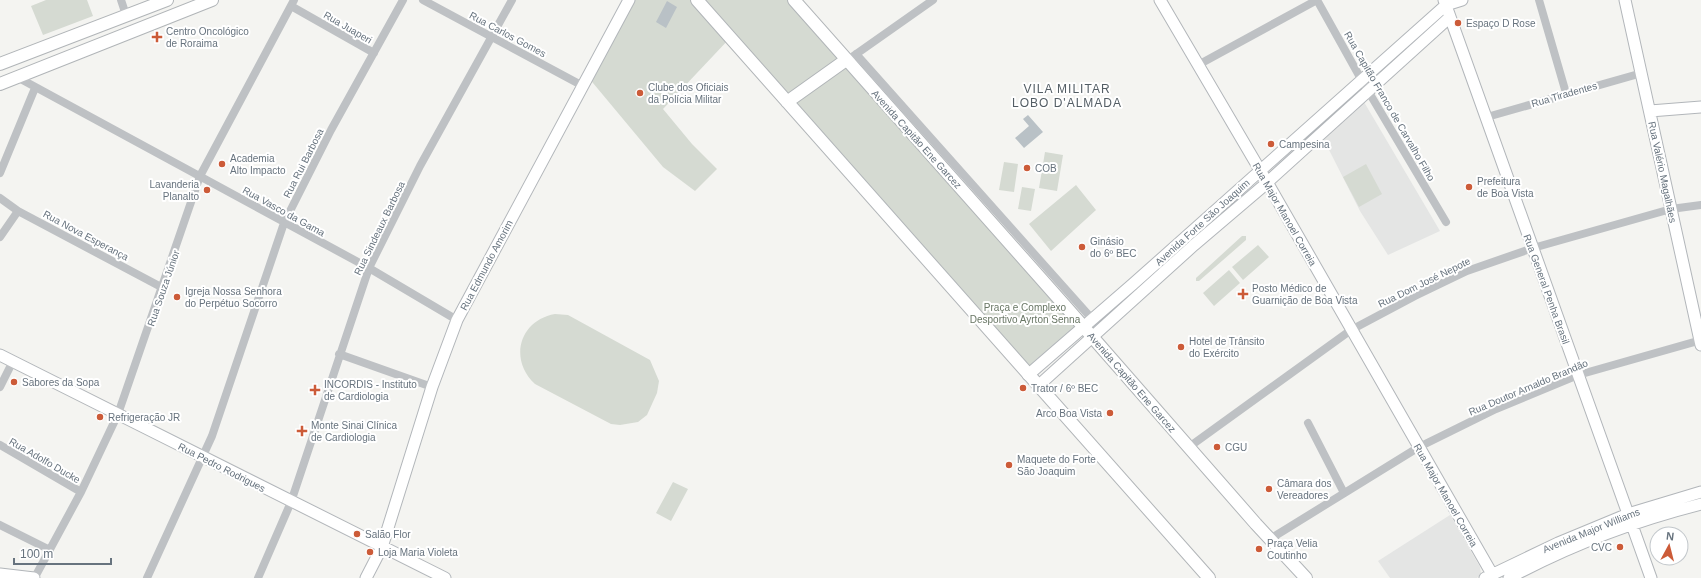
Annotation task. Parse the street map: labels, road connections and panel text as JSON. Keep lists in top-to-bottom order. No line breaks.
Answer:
{"streets":{"main road":["Avenida Capitão Ene Garcez"],"street":["Rua Juaperi","Rua Carlos Gomes","Rua Tiradentes","Rua Capitão Franco de Carvalho Filho","Rua Rui Barbosa","Rua Valério Magalhães","Rua Vasco da Gama","Rua Major Manoel Correia","Avenida Forte São Joaquim","Rua Sindeaux Barbosa","Rua Nova Esperança","Rua Edmundo Amorim","Rua Dom José Nepote","Rua Souza Júnior","Rua General Penha Brasil","Rua Doutor Arnaldo Brandão","Rua Adolfo Ducke","Rua Pedro Rodrigues","Avenida Major Williams"]},"crossings":[["Rua Juaperi","Rua Rui Barbosa"],["Rua Juaperi","Rua Souza Júnior"],["Rua Carlos Gomes","Rua Sindeaux Barbosa"],["Rua Carlos Gomes","Rua Edmundo Amorim"],["Rua Tiradentes","Rua Valério Magalhães"],["Rua Tiradentes","Rua General Penha Brasil"],["Rua Capitão Franco de Carvalho Filho","Avenida Forte São Joaquim"],["Avenida Capitão Ene Garcez","Avenida Forte São Joaquim"],["Avenida Capitão Ene Garcez","Rua Dom José Nepote"],["Avenida Capitão Ene Garcez","Rua Doutor Arnaldo Brandão"],["Rua Rui Barbosa","Rua Vasco da Gama"],["Rua Rui Barbosa","Rua Pedro Rodrigues"],["Rua Valério Magalhães","Rua Dom José Nepote"],["Rua Valério Magalhães","Rua Doutor Arnaldo Brandão"],["Rua Vasco da Gama","Rua Sindeaux Barbosa"],["Rua Vasco da Gama","Rua Edmundo Amorim"],["Rua Vasco da Gama","Rua Souza Júnior"],["Rua Major Manoel Correia","Avenida Forte São Joaquim"],["Rua Major Manoel Correia","Rua Dom José Nepote"],["Rua Major Manoel Correia","Rua Doutor Arnaldo Brandão"],["Rua Major Manoel Correia","Avenida Major Williams"],["Avenida Forte São Joaquim","Rua General Penha Brasil"],["Rua Sindeaux Barbosa","Rua Pedro Rodrigues"],["Rua Nova Esperança","Rua Souza Júnior"],["Rua Edmundo Amorim","Rua Pedro Rodrigues"],["Rua Dom José Nepote","Rua General Penha Brasil"],["Rua Souza Júnior","Rua Adolfo Ducke"],["Rua Souza Júnior","Rua Pedro Rodrigues"],["Rua General Penha Brasil","Rua Doutor Arnaldo Brandão"],["Rua General Penha Brasil","Avenida Major Williams"]],"districts":["VILA MILITAR LOBO D'ALMADA"],"parks":["Praça e Complexo Desportivo Ayrton Senna"],"places":{"other":["Espaço D Rose","Clube dos Oficiais da Polícia Militar","Campesina","Academia Alto Impacto","COB","Prefeitura de Boa Vista","Lavanderia Planalto","Ginásio do 6º BEC","Igreja Nossa Senhora do Perpétuo Socorro","Hotel de Trânsito do Exército","Sabores da Sopa","Trator / 6º BEC","Arco Boa Vista","Refrigeração JR","CGU","Maquete do Forte São Joaquim","Câmara dos Vereadores","Salão Flor","CVC","Praça Velia Coutinho","Loja Maria Violeta"],"health":["Centro Oncológico de Roraima","Posto Médico de Guarnição de Boa Vista","INCORDIS - Instituto de Cardiologia","Monte Sinai Clínica de Cardiologia"]},"scale_bar":"100 m","north":"top"}
